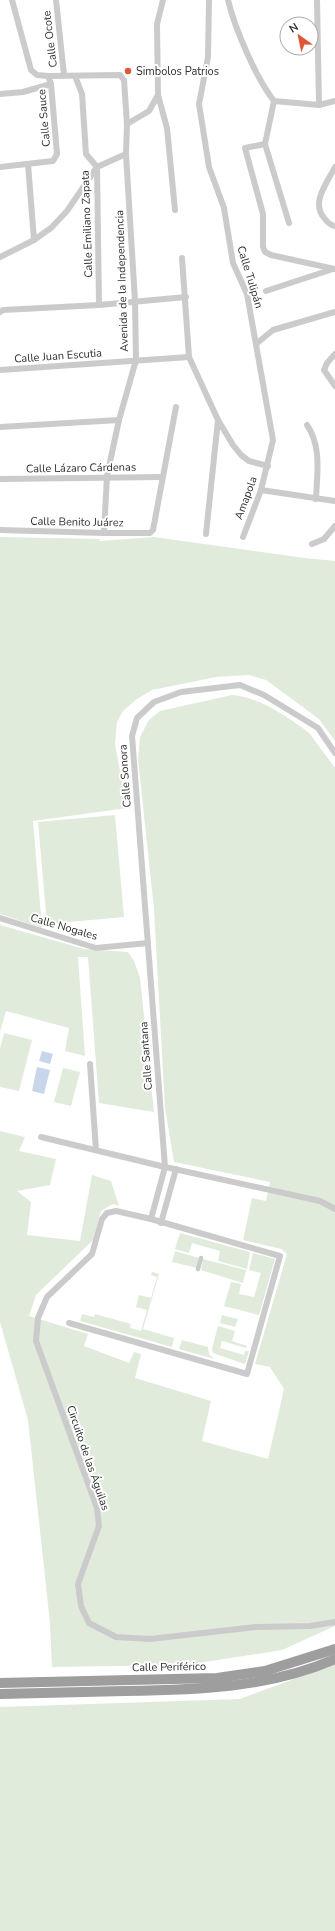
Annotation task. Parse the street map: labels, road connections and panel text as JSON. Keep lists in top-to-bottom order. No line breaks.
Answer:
{"streets":{"highway":["Calle Periférico"],"street":["Calle Ocote","Calle Sauce","Calle Emiliano Zapata","Calle Tulipán","Avenida de la Independencia","Calle Juan Escutia","Calle Lázaro Cárdenas","Amapola","Calle Benito Juárez","Calle Sonora","Calle Nogales","Calle Santana","Circuito de las Águilas"]},"crossings":[["Calle Emiliano Zapata","Avenida de la Independencia"],["Calle Tulipán","Amapola"],["Avenida de la Independencia","Calle Juan Escutia"],["Avenida de la Independencia","Calle Lázaro Cárdenas"],["Avenida de la Independencia","Calle Benito Juárez"],["Calle Lázaro Cárdenas","Calle Benito Juárez"],["Calle Sonora","Calle Nogales"],["Calle Sonora","Calle Santana"],["Calle Nogales","Calle Santana"],["Calle Santana","Circuito de las Águilas"]],"places":["Simbolos Patrios"],"north":"top left"}
